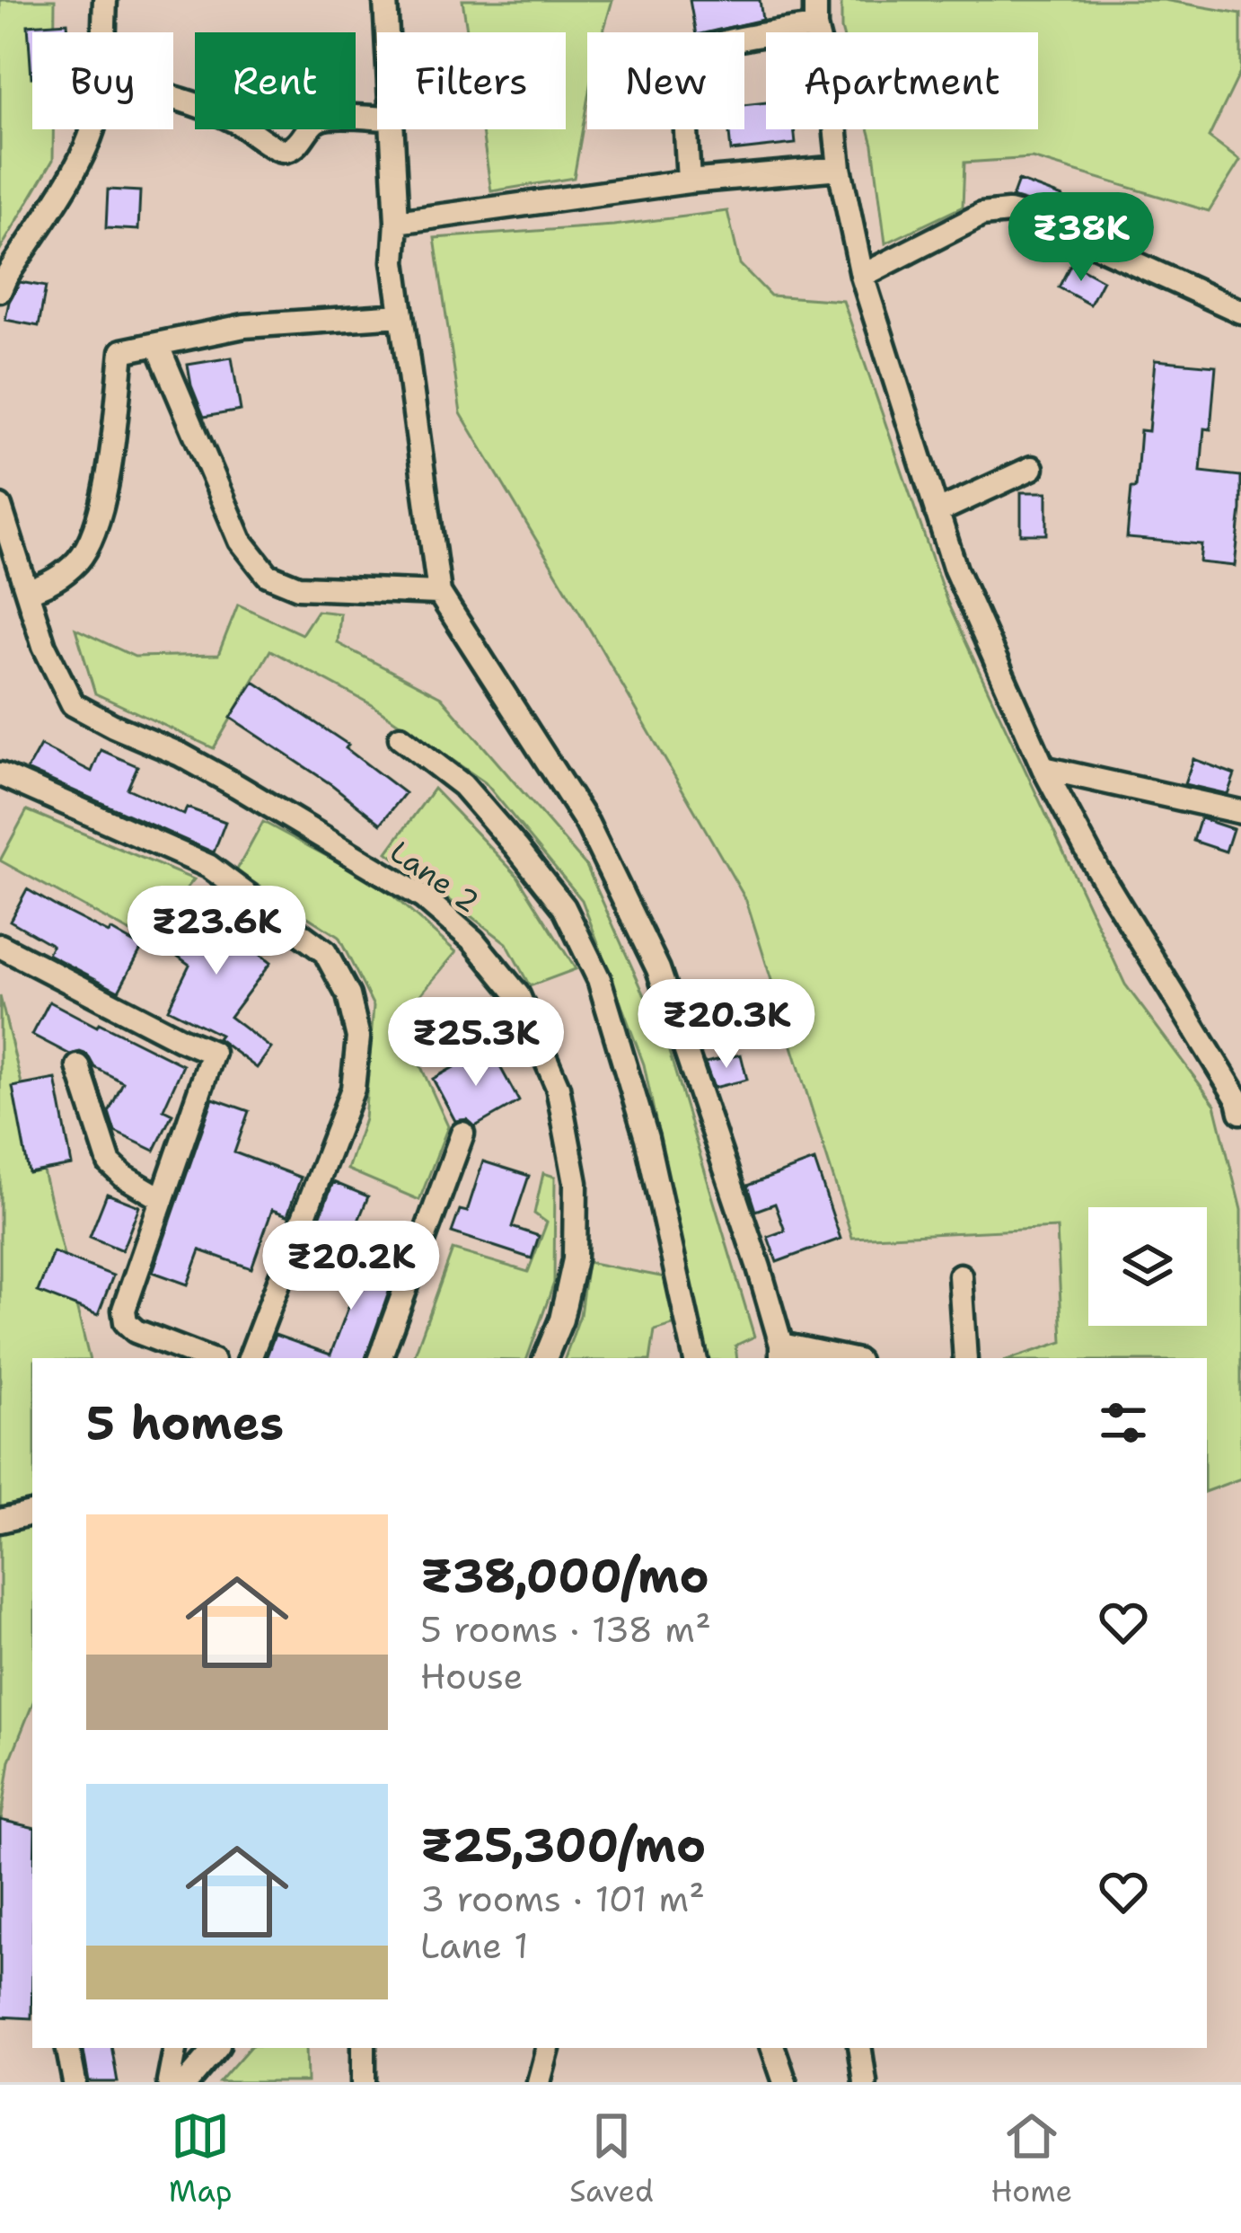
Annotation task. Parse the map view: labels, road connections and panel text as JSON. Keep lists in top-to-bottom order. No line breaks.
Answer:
{"streets":{"street":["Lane 2"]},"page":{"chip":["Buy","Rent","Filters","New","Apartment"],"price":["₹38K","₹23.6K","₹20.3K","₹25.3K","₹20.2K"],"heading":"5 homes","list":[{"name":"₹38,000/mo","note":"5 rooms · 138 m² · House"},{"name":"₹25,300/mo","note":"3 rooms · 101 m² · Lane 1"}],"tabs":["Map","Saved","Home"]}}
